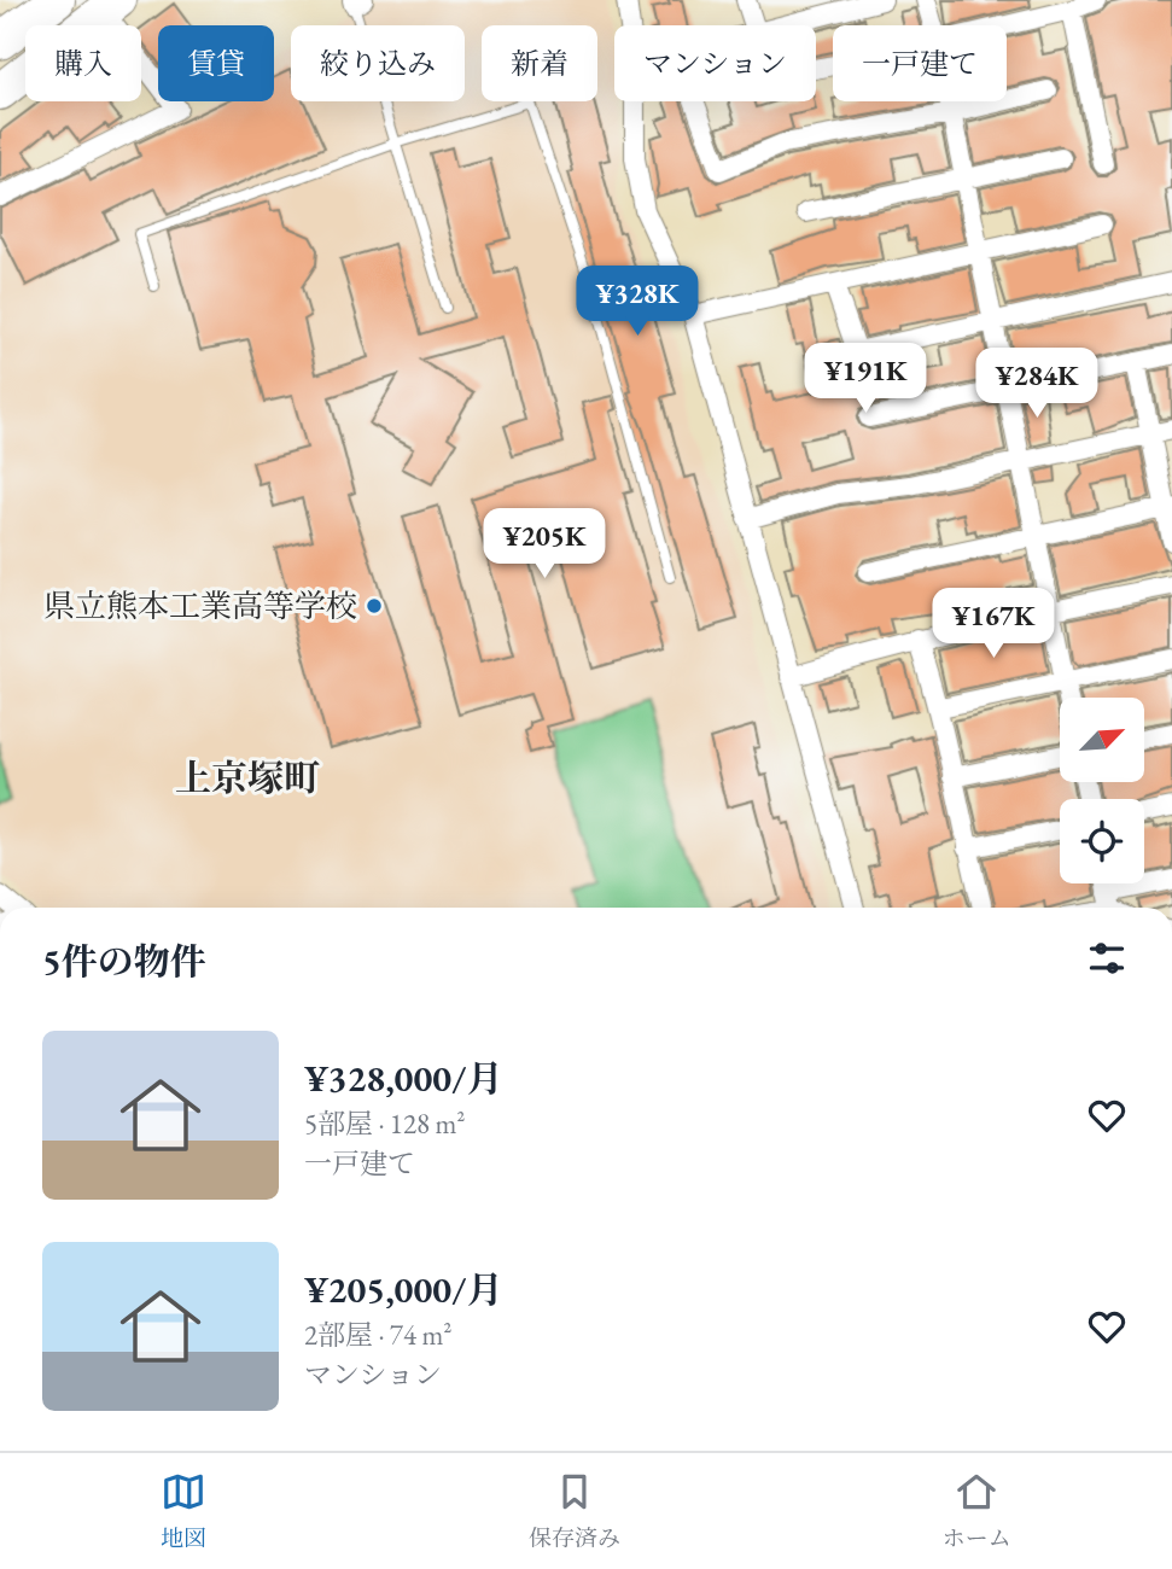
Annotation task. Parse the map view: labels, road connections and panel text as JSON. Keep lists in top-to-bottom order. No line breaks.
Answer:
{"districts":["上京塚町"],"places":["県立熊本工業高等学校"],"north":"top right","page":{"chip":["購入","賃貸","絞り込み","新着","マンション","一戸建て"],"price":["¥328K","¥191K","¥284K","¥205K","¥167K"],"heading":"5件の物件","list":[{"name":"¥328,000/月","note":"5部屋 · 128 m² · 一戸建て"},{"name":"¥205,000/月","note":"2部屋 · 74 m² · マンション"}],"tabs":["地図","保存済み","ホーム"]}}
